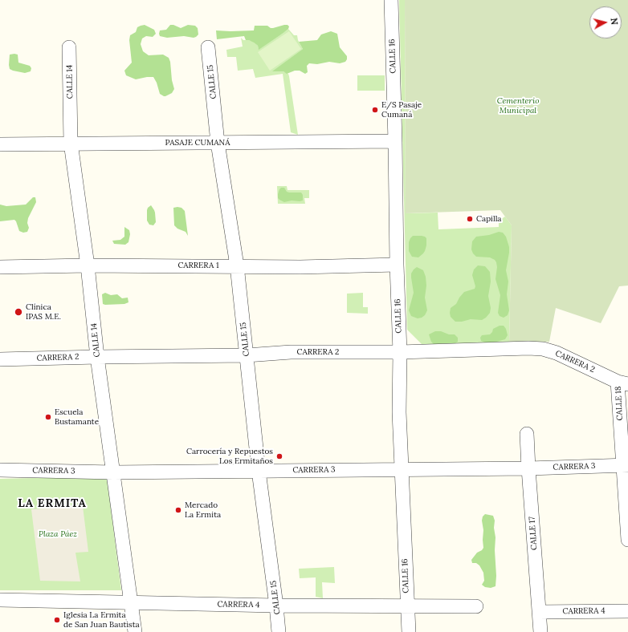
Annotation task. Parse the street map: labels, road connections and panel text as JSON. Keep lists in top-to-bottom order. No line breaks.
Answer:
{"streets":{"street":["CALLE 16","CALLE 14","CALLE 15","PASAJE CUMANÁ","CARRERA 1","CARRERA 2","CALLE 18","CARRERA 3","CALLE 17","CARRERA 4"]},"crossings":[["CALLE 16","PASAJE CUMANÁ"],["CALLE 16","CARRERA 1"],["CALLE 16","CARRERA 2"],["CALLE 16","CARRERA 3"],["CALLE 16","CARRERA 4"],["CALLE 14","PASAJE CUMANÁ"],["CALLE 14","CARRERA 1"],["CALLE 14","CARRERA 2"],["CALLE 14","CARRERA 3"],["CALLE 14","CARRERA 4"],["CALLE 15","PASAJE CUMANÁ"],["CALLE 15","CARRERA 1"],["CALLE 15","CARRERA 2"],["CALLE 15","CARRERA 3"],["CALLE 15","CARRERA 4"],["CARRERA 2","CALLE 18"],["CALLE 18","CARRERA 3"],["CARRERA 3","CALLE 17"],["CALLE 17","CARRERA 4"]],"districts":["LA ERMITA"],"parks":["Cementerio Municipal","Plaza Páez"],"places":["E/S Pasaje Cumaná","Capilla","Clínica IPAS M.E.","Escuela Bustamante","Carrocería y Repuestos Los Ermitaños","Mercado La Ermita","Iglesia La Ermita de San Juan Bautista"],"north":"right"}
